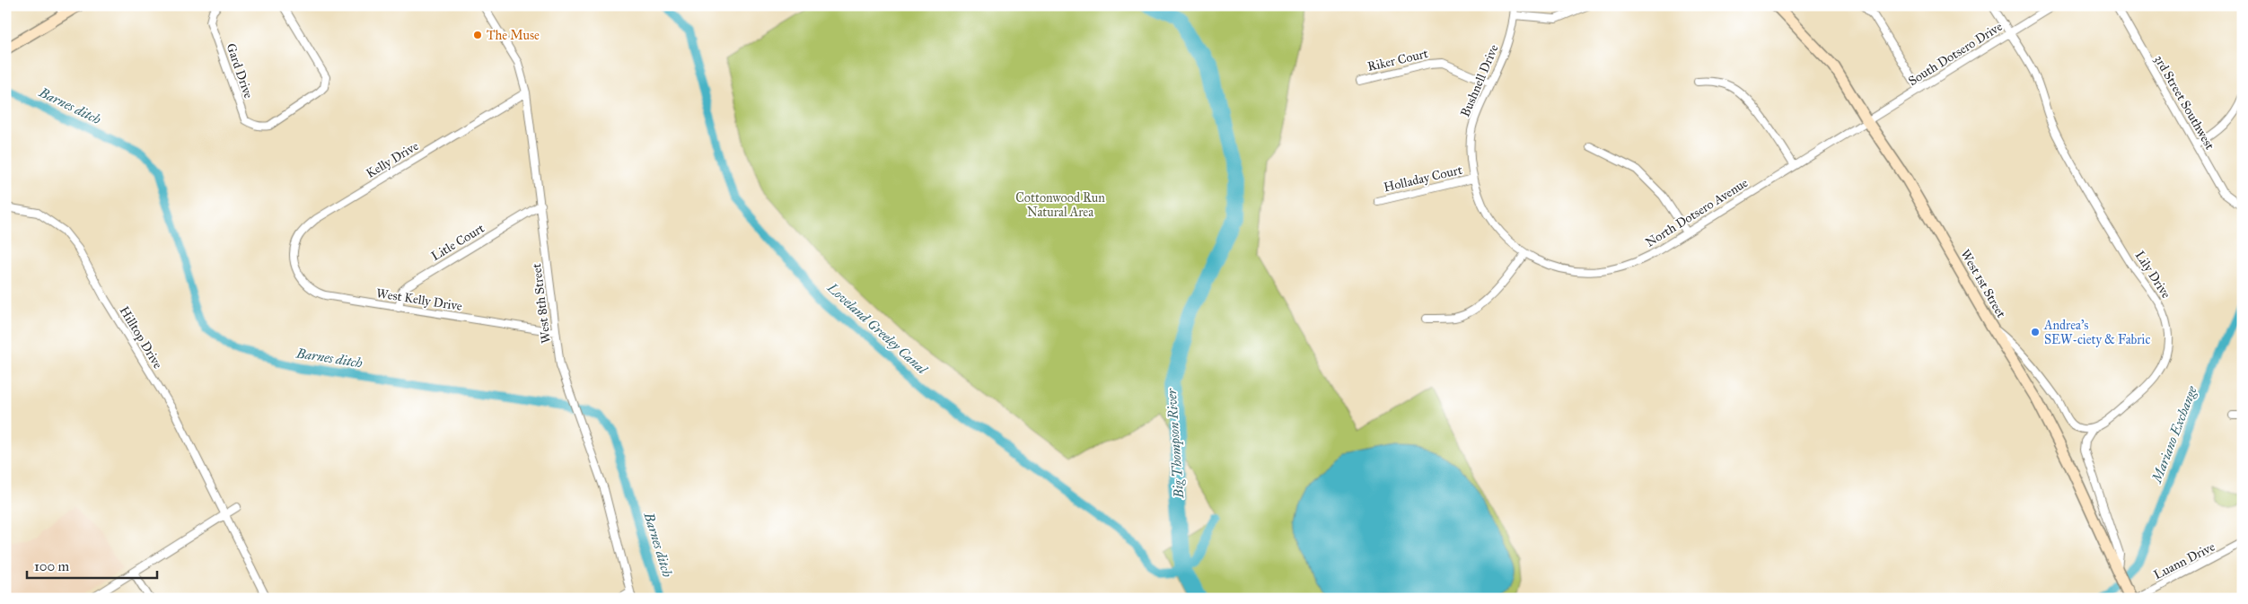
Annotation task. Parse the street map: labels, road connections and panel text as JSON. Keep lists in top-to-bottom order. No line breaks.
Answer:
{"streets":{"main road":["West 1st Street"],"street":["South Dotsero Drive","Riker Court","Gard Drive","Bushnell Drive","3rd Street Southwest","Kelly Drive","Holladay Court","North Dotsero Avenue","Litle Court","Lily Drive","West Kelly Drive","West 8th Street","Hilltop Drive","Luann Drive"]},"crossings":[["South Dotsero Drive","North Dotsero Avenue"],["South Dotsero Drive","Lily Drive"],["South Dotsero Drive","West 1st Street"],["Riker Court","Bushnell Drive"],["Bushnell Drive","Holladay Court"],["Bushnell Drive","North Dotsero Avenue"],["Kelly Drive","West Kelly Drive"],["Kelly Drive","West 8th Street"],["North Dotsero Avenue","West 1st Street"],["Litle Court","West Kelly Drive"],["Litle Court","West 8th Street"],["West Kelly Drive","West 8th Street"]],"water":["Barnes ditch","Loveland Greeley Canal","Mariano Exchange","Big Thompson River"],"parks":["Cottonwood Run Natural Area"],"places":["The Muse","Andrea's SEW-ciety & Fabric"],"scale_bar":"100 m"}
